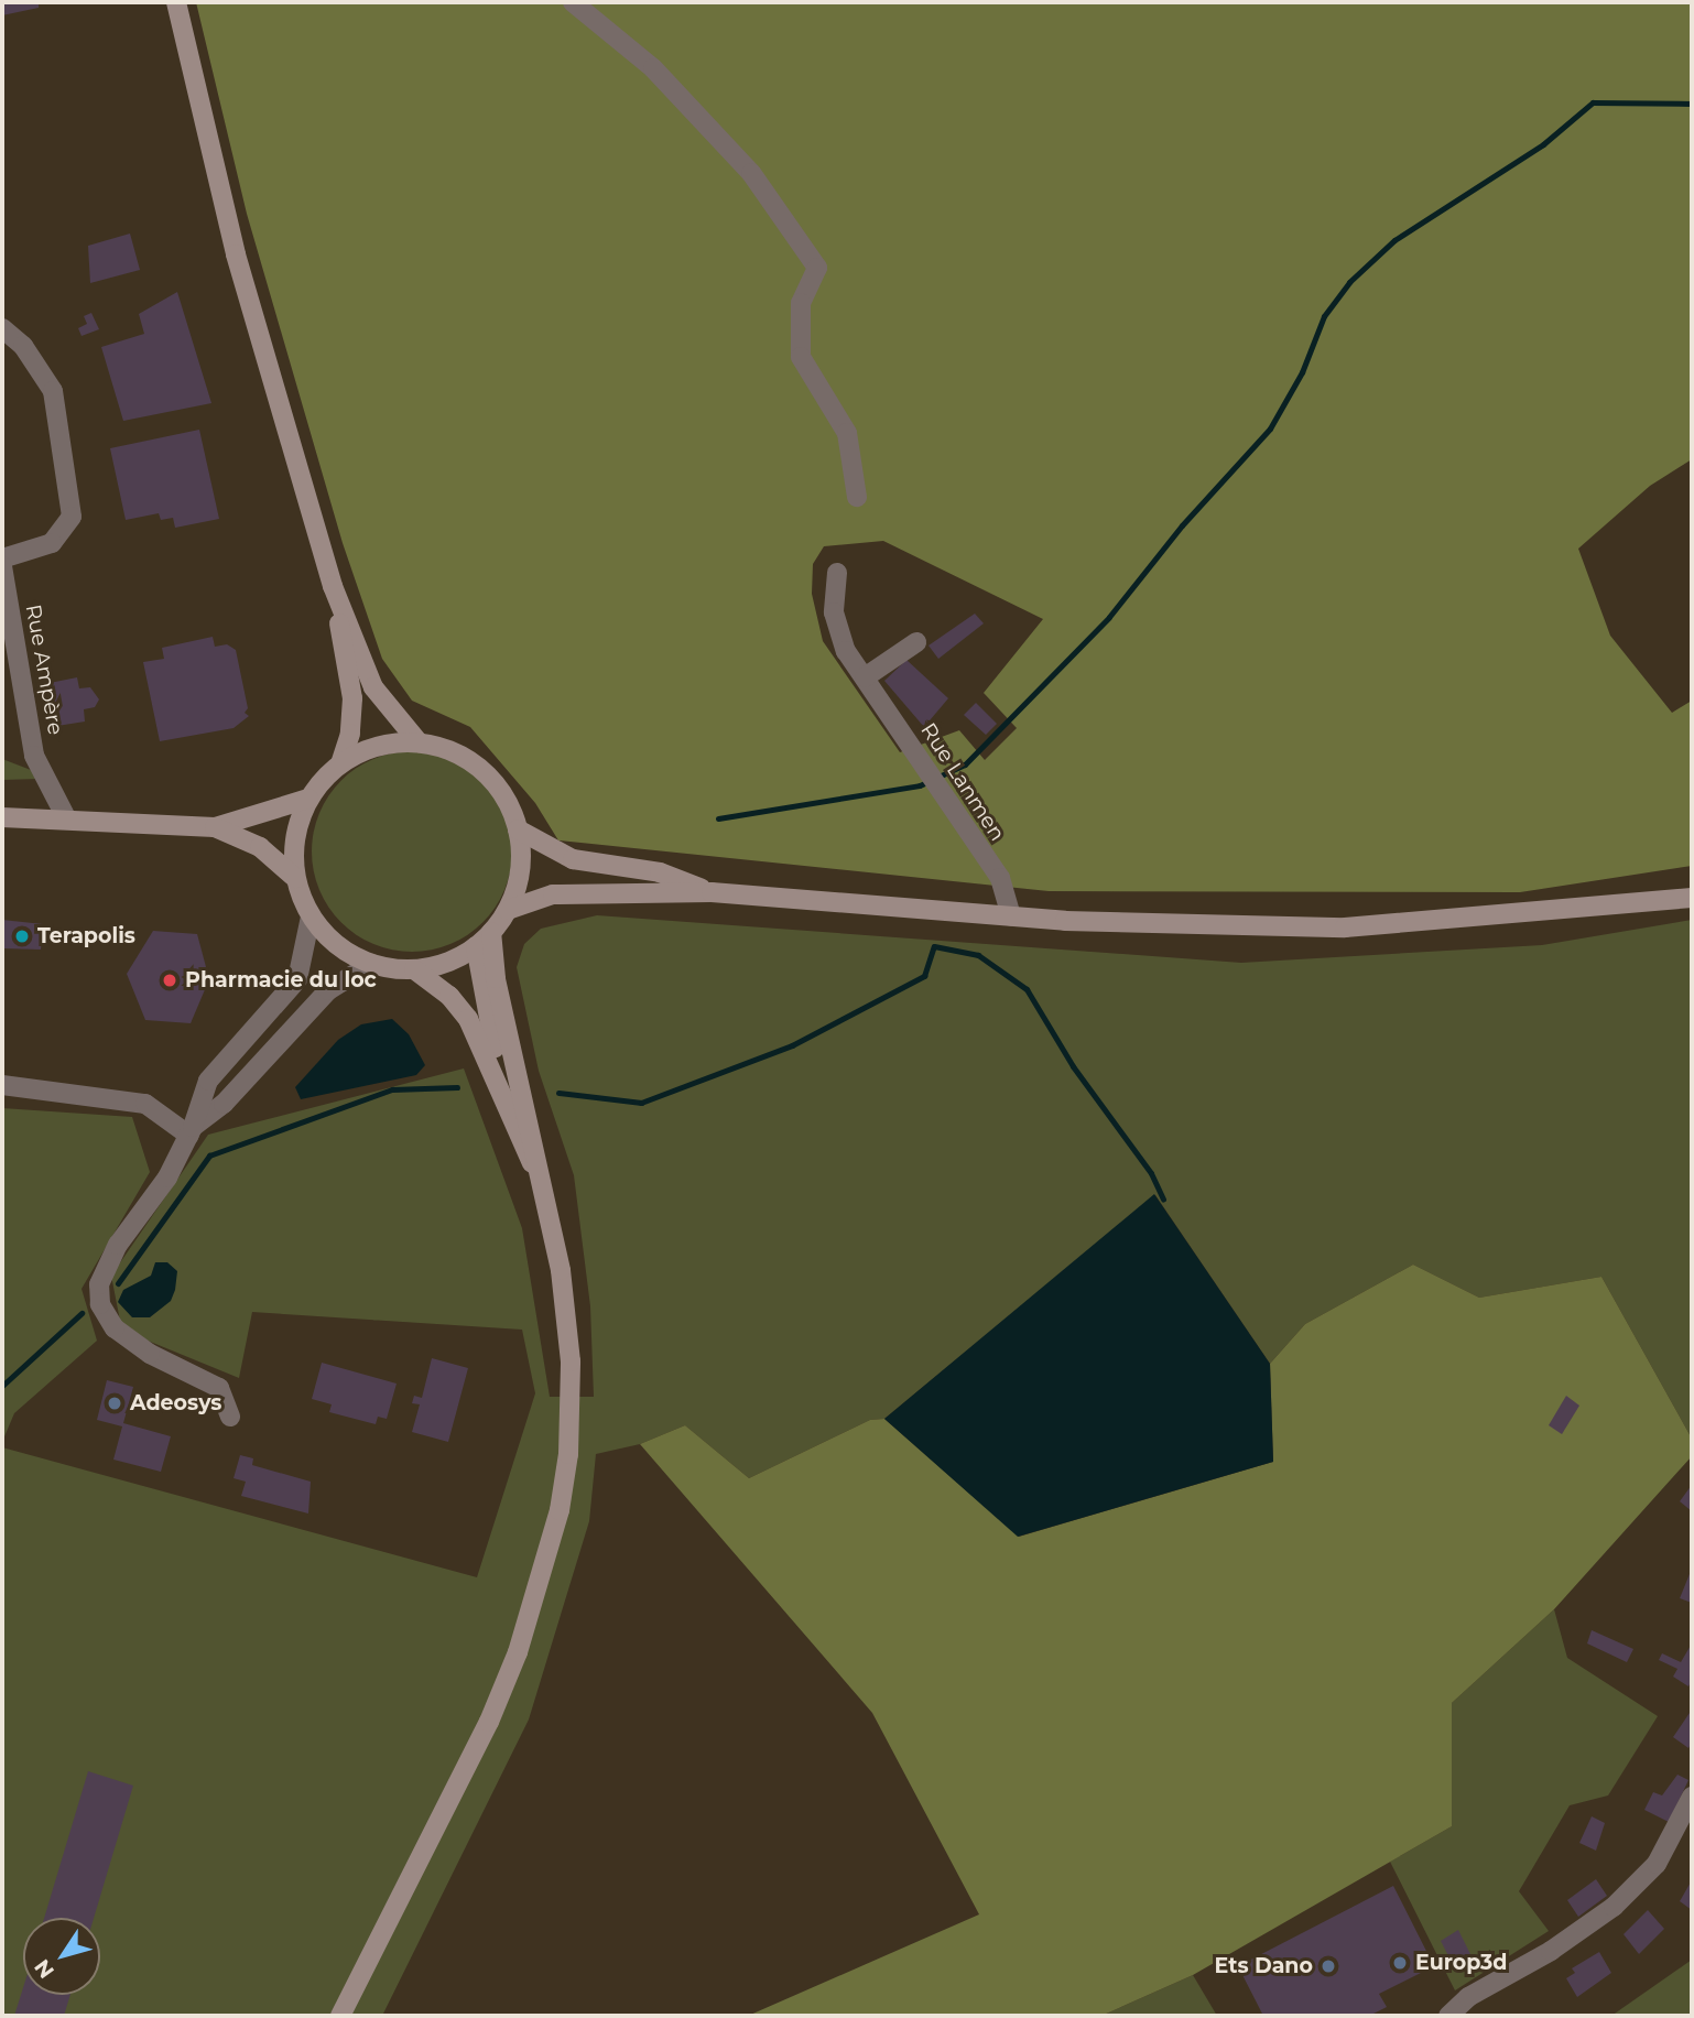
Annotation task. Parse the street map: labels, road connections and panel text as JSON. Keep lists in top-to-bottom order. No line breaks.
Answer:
{"streets":{"street":["Rue Ampère","Rue Lanmen"]},"places":["Terapolis","Pharmacie du loc","Adeosys","Europ3d","Ets Dano"],"north":"bottom left"}
